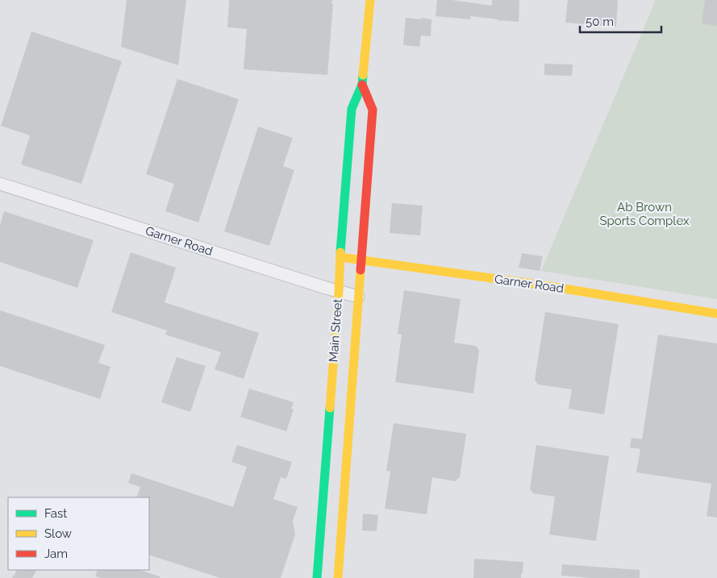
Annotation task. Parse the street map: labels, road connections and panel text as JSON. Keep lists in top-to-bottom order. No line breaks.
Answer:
{"streets":{"main road":["Garner Road","Main Street"]},"crossings":[["Garner Road","Main Street"]],"parks":["Ab Brown Sports Complex"],"legend":["Fast","Slow","Jam"],"scale_bar":"50 m"}
